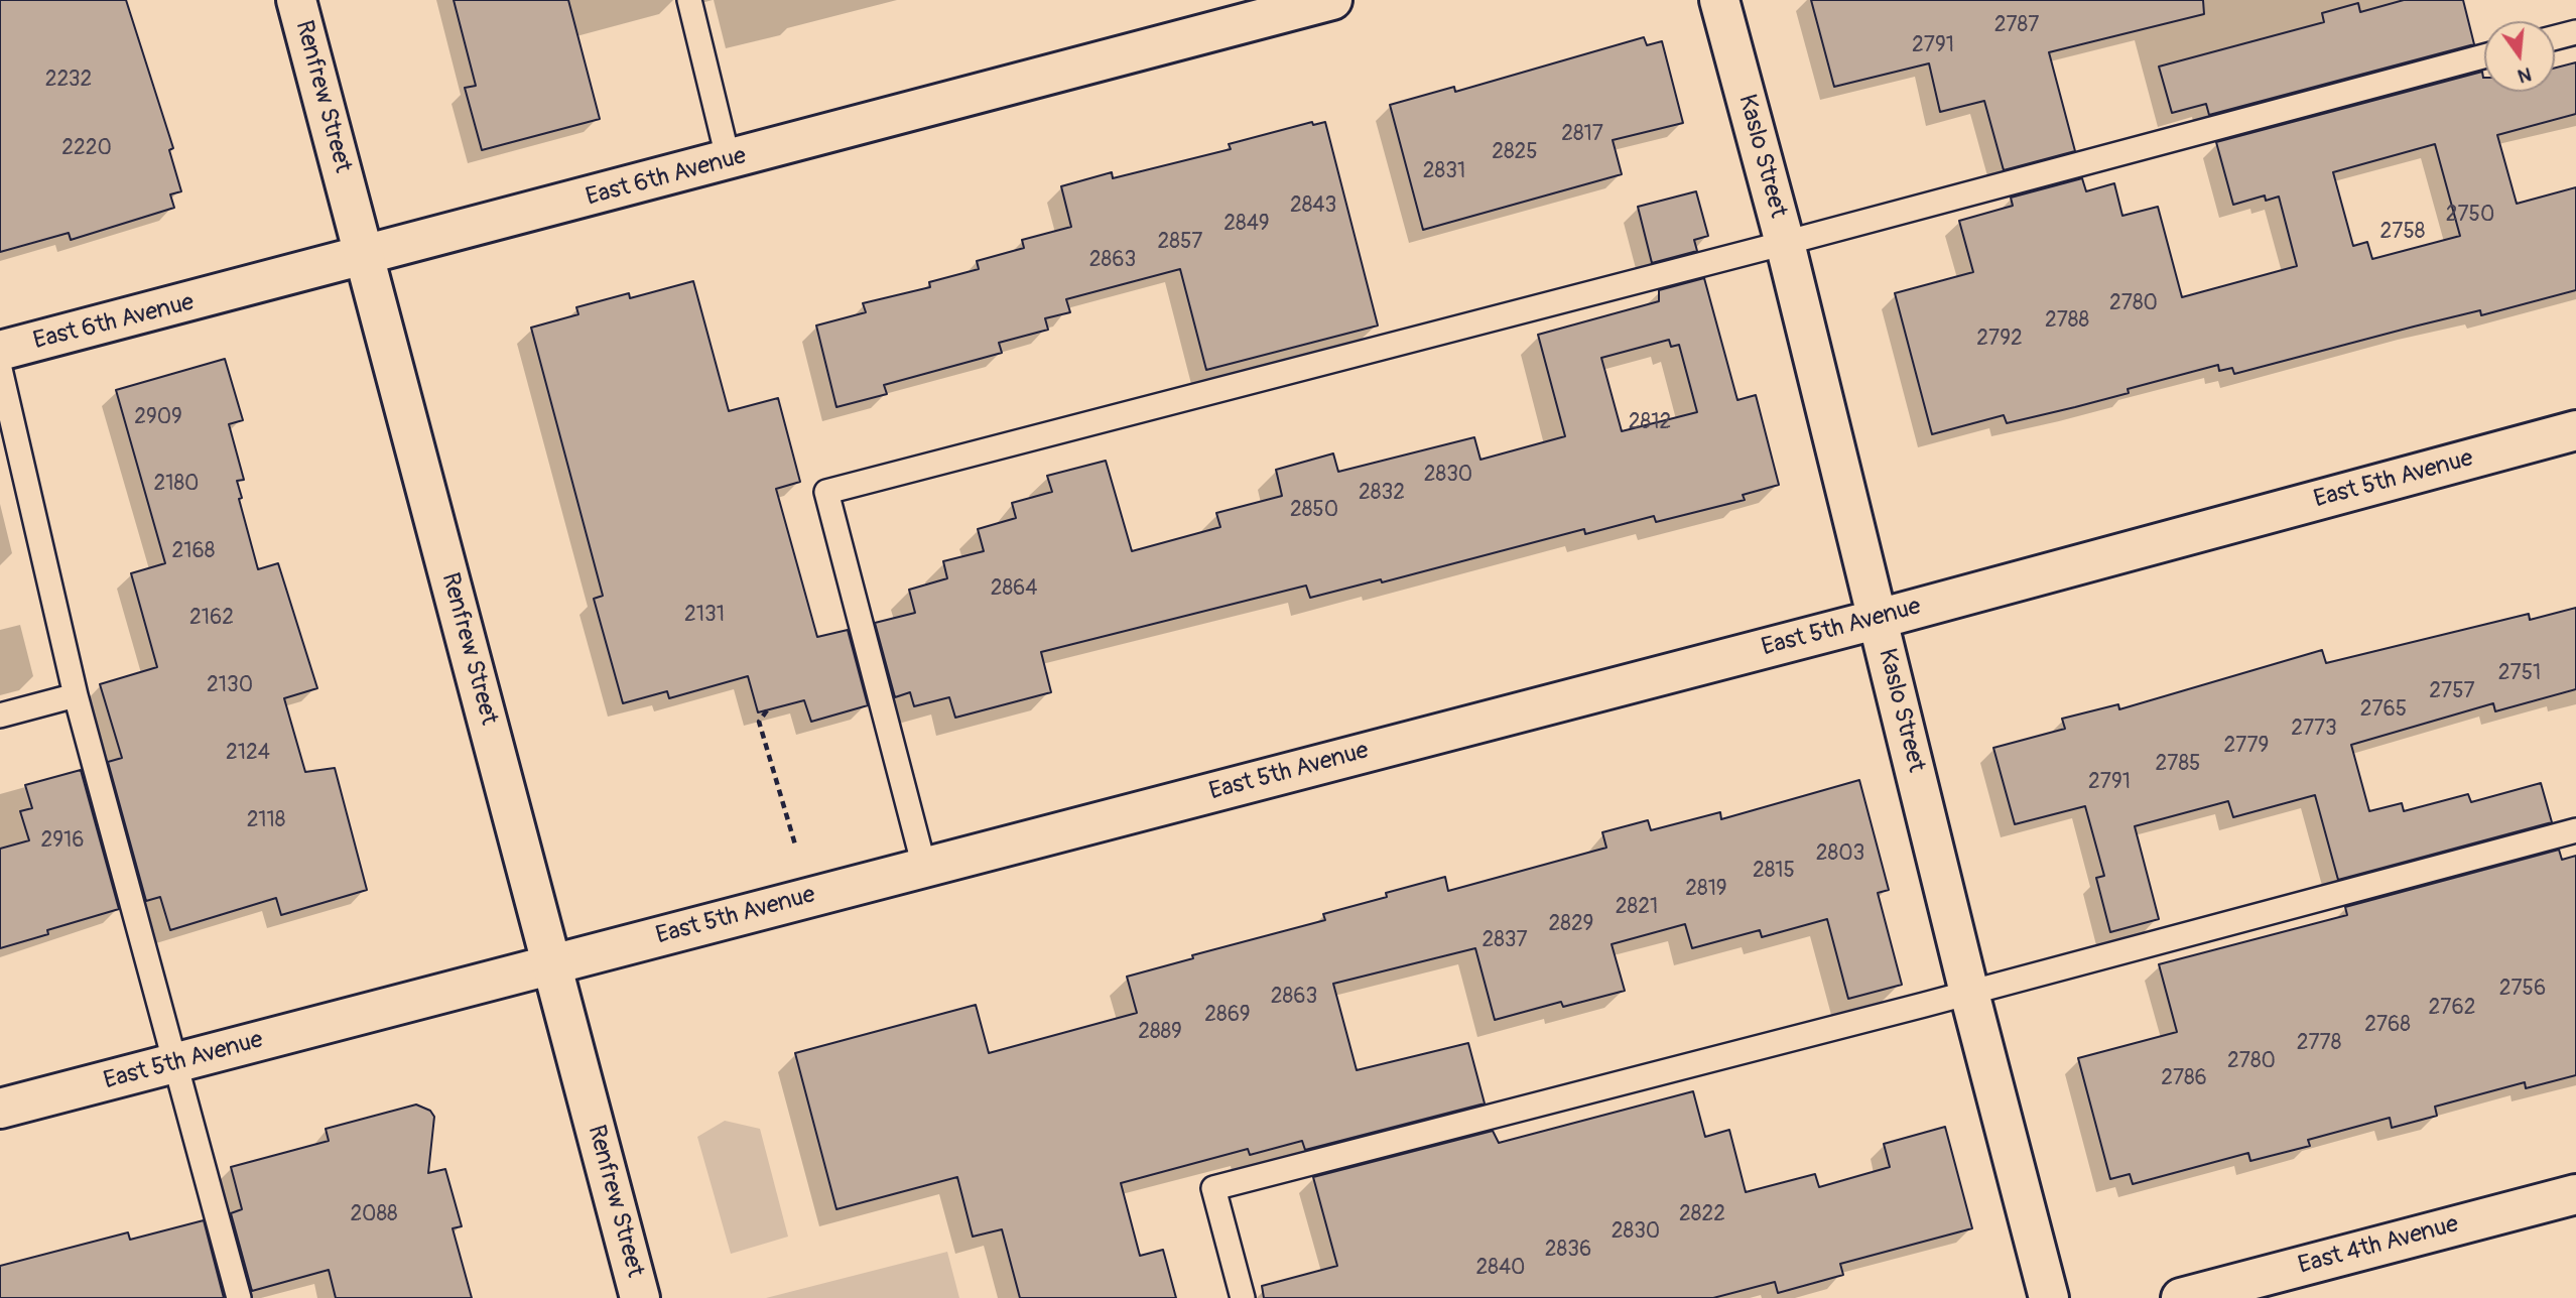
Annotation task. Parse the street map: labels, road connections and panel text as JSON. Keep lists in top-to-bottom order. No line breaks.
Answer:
{"streets":{"street":["Renfrew Street","Kaslo Street","East 6th Avenue","East 5th Avenue","East 4th Avenue"]},"crossings":[["Renfrew Street","East 6th Avenue"],["Renfrew Street","East 5th Avenue"],["Kaslo Street","East 5th Avenue"]],"house_numbers":["2787","2791","2232","2817","2220","2825","2831","2843","2750","2849","2758","2857","2863","2780","2788","2792","2909","2812","2830","2180","2832","2850","2168","2864","2131","2162","2751","2130","2757","2765","2773","2779","2124","2785","2791","2118","2916","2803","2815","2819","2821","2829","2837","2756","2863","2762","2869","2768","2889","2778","2780","2786","2088","2822","2830","2836","2840"],"north":"bottom"}
